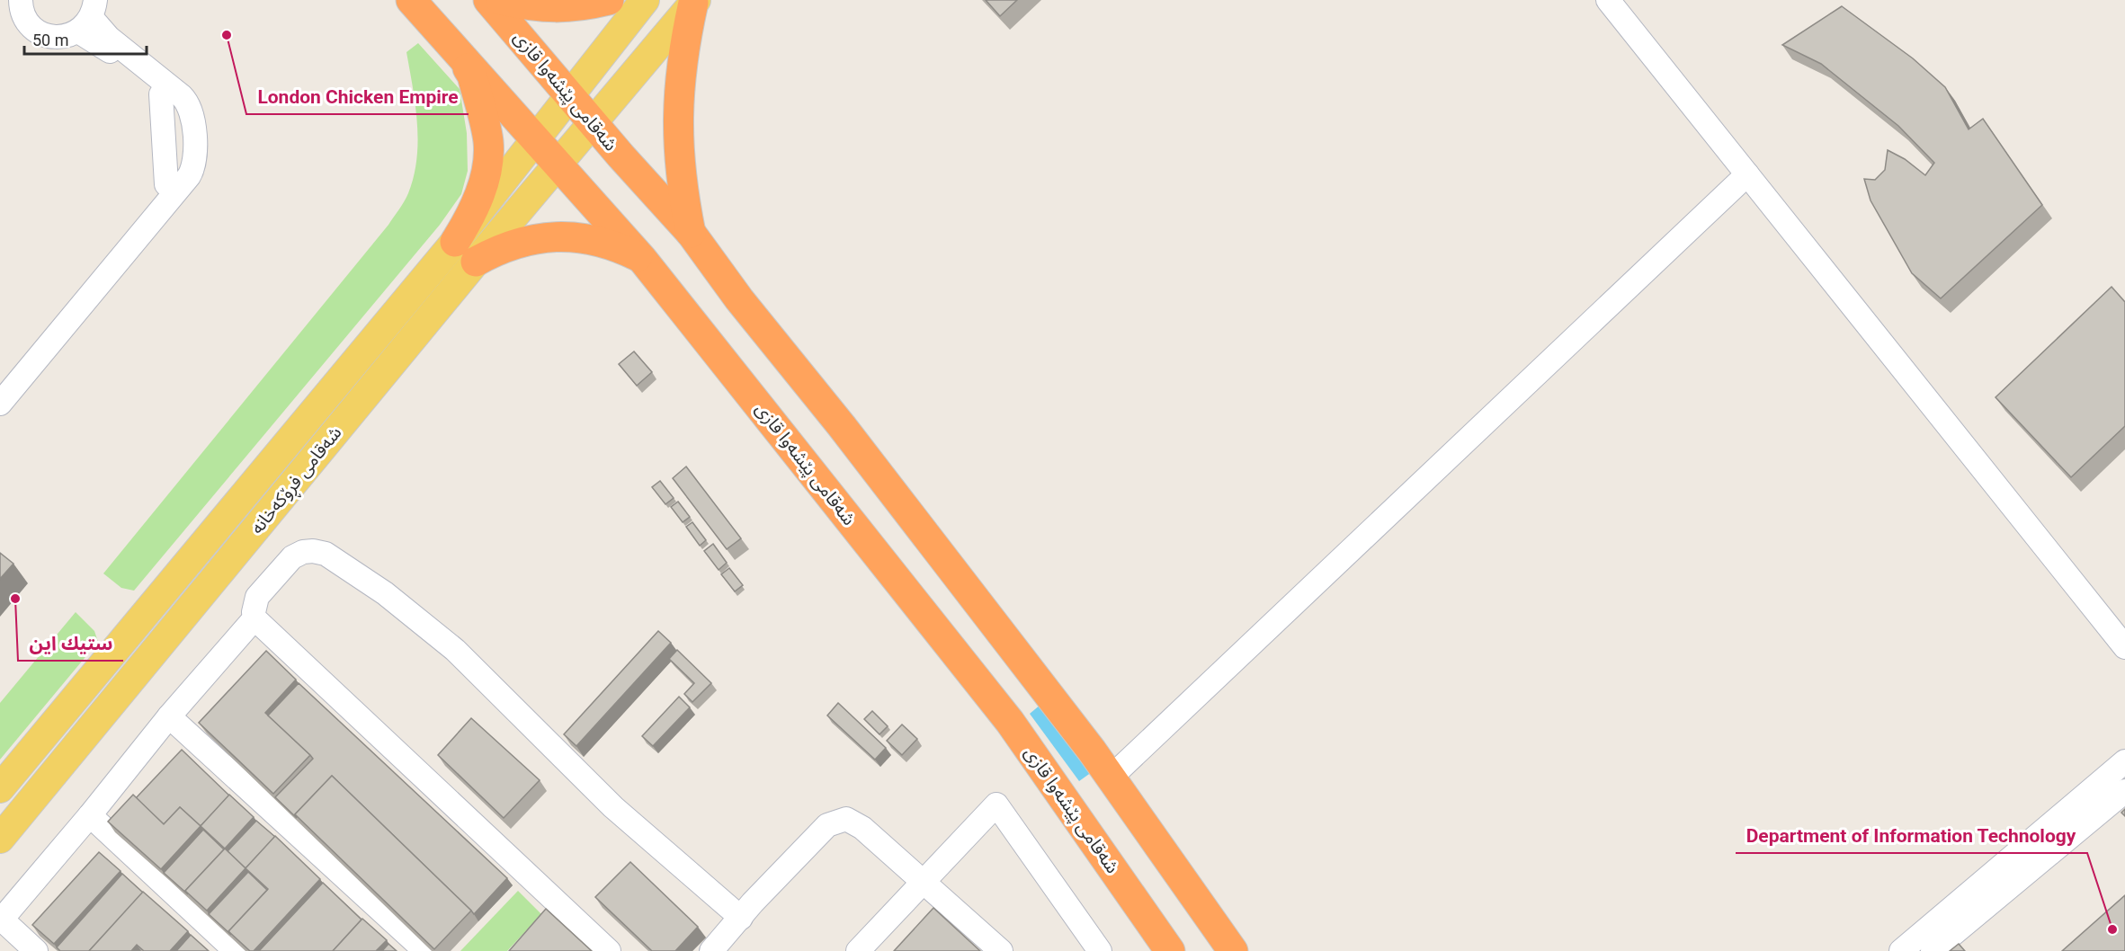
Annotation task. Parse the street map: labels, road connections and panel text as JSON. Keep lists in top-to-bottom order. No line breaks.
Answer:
{"streets":{"highway":["شەقامی پێشەوا قازی"],"main road":["شەقامی فڕۆکەخانە"]},"crossings":[["شەقامی پێشەوا قازی","شەقامی فڕۆکەخانە"]],"places":["London Chicken Empire","ستیك این","Department of Information Technology"],"scale_bar":"50 m"}
